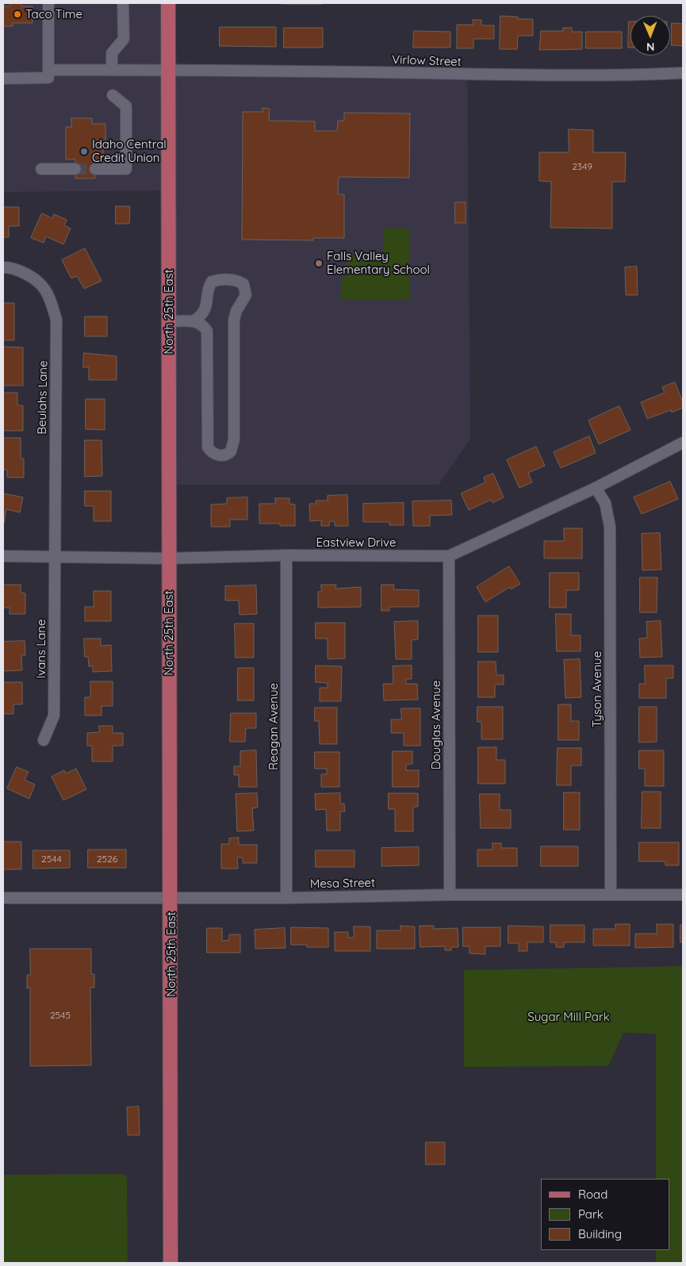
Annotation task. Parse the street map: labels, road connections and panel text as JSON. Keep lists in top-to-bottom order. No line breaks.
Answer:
{"streets":{"main road":["North 25th East"],"street":["Virlow Street","Beulahs Lane","Eastview Drive","Ivans Lane","Tyson Avenue","Douglas Avenue","Reagan Avenue","Mesa Street"]},"crossings":[["Virlow Street","North 25th East"],["North 25th East","Eastview Drive"],["North 25th East","Mesa Street"],["Beulahs Lane","Eastview Drive"],["Beulahs Lane","Ivans Lane"],["Eastview Drive","Ivans Lane"],["Eastview Drive","Tyson Avenue"],["Eastview Drive","Douglas Avenue"],["Eastview Drive","Reagan Avenue"],["Tyson Avenue","Mesa Street"],["Douglas Avenue","Mesa Street"],["Reagan Avenue","Mesa Street"]],"parks":["Sugar Mill Park"],"places":["Taco Time","Idaho Central Credit Union","Falls Valley Elementary School"],"house_numbers":["2349","2544","2526","2545"],"legend":["Road","Park","Building"],"north":"bottom"}
